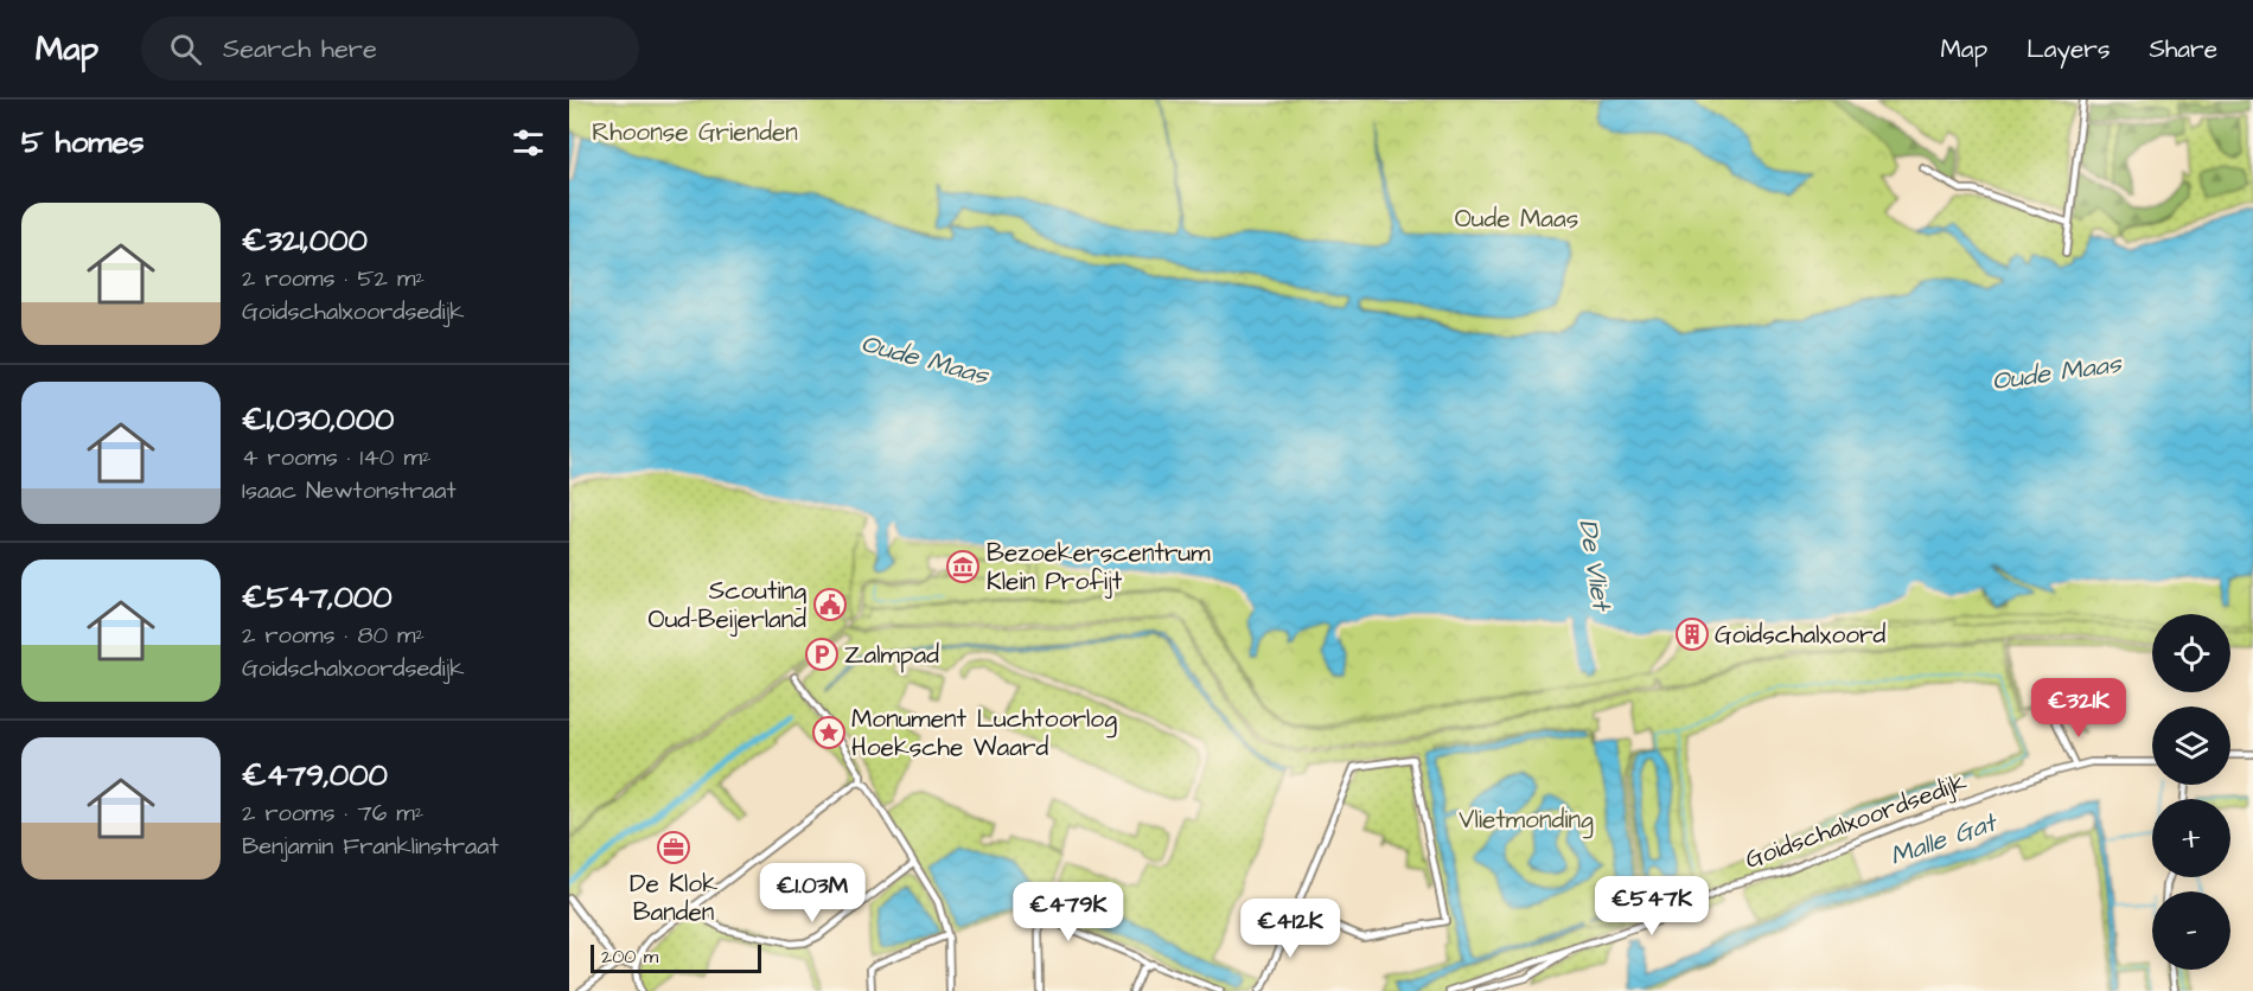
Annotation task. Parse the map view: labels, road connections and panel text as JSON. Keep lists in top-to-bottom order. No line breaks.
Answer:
{"streets":{"street":["Goidschalxoordsedijk"]},"water":["Oude Maas","De Vliet","Malle Gat"],"parks":["Rhoonse Grienden","Oude Maas","Vlietmonding"],"places":{"museum":["Bezoekerscentrum Klein Profijt"],"public building":["Scouting Oud-Beijerland"],"building":["Goidschalxoord"],"parking":["Zalmpad"],"place":["Monument Luchtoorlog Hoeksche Waard"],"office":["De Klok Banden"]},"scale_bar":"200 m","page":{"header":"Map","search":"Search here","nav":["Map","Layers","Share"],"heading":"5 homes","list":[{"name":"€321,000","note":"2 rooms · 52 m² · Goidschalxoordsedijk"},{"name":"€1,030,000","note":"4 rooms · 140 m² · Isaac Newtonstraat"},{"name":"€547,000","note":"2 rooms · 80 m² · Goidschalxoordsedijk"},{"name":"€479,000","note":"2 rooms · 76 m² · Benjamin Franklinstraat"}],"map_buttons":["+","−"],"price":["€321K","€1.03M","€547K","€479K","€412K"],"scale":"200 m"}}
